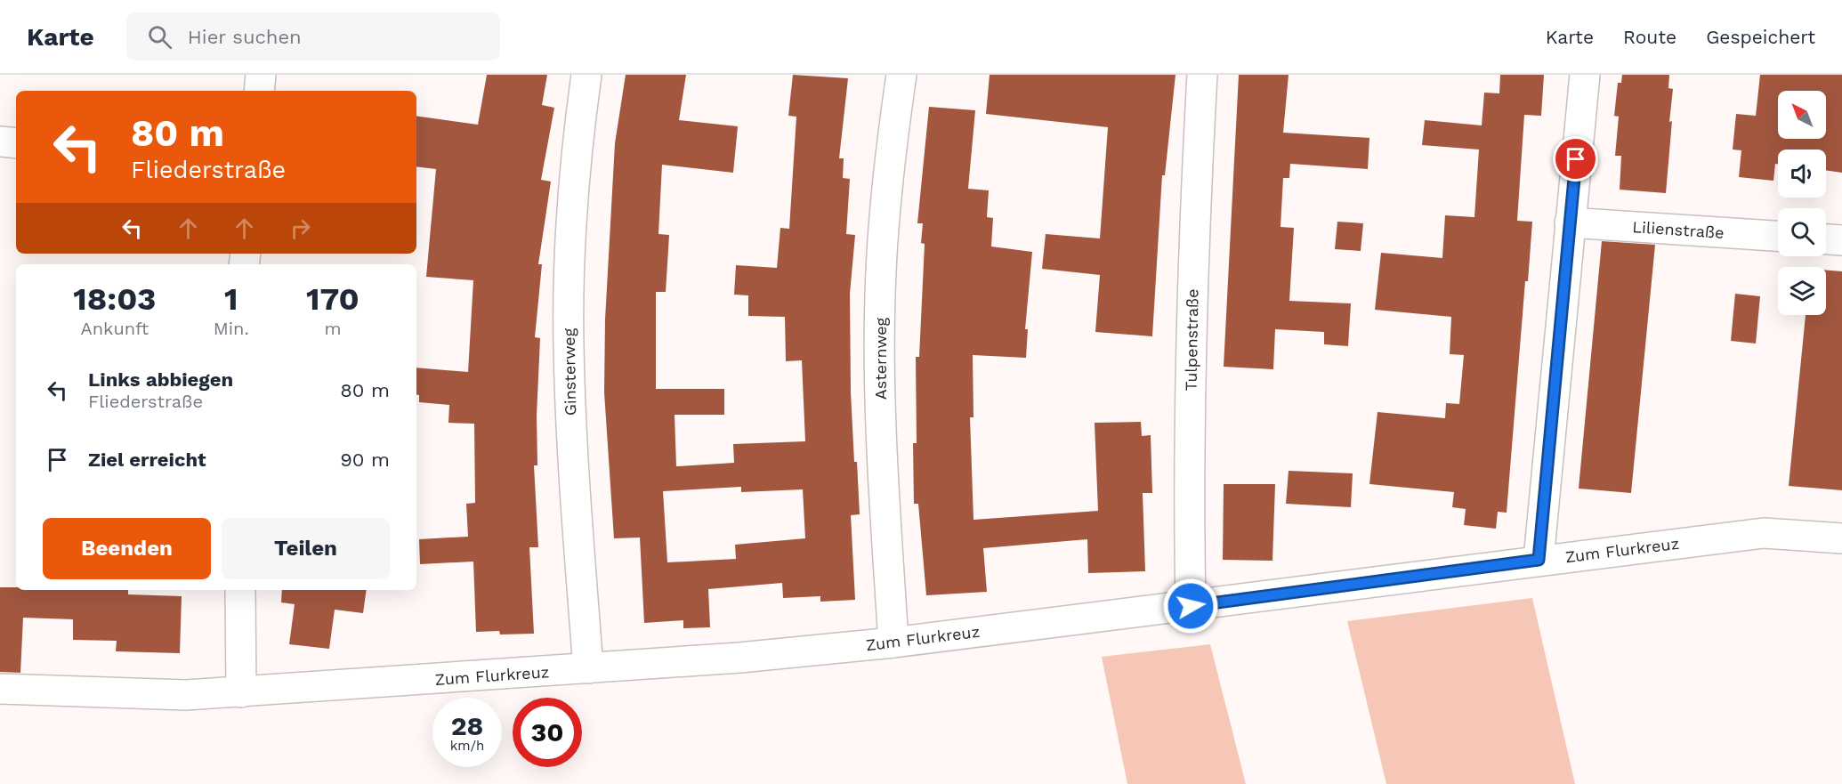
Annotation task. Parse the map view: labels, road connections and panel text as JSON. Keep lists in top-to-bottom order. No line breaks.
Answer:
{"streets":{"street":["Lilienstraße","Tulpenstraße","Asternweg","Ginsterweg","Zum Flurkreuz"]},"crossings":[["Tulpenstraße","Zum Flurkreuz"],["Asternweg","Zum Flurkreuz"],["Ginsterweg","Zum Flurkreuz"]],"north":"top left","page":{"header":"Karte","search":"Hier suchen","nav":["Karte","Route","Gespeichert"],"turn":["80 m","Fliederstraße"],"eta":["18:03","Ankunft","1","Min.","170","m"],"list":[{"name":"Links abbiegen","note":"Fliederstraße","value":"80 m"},{"name":"Ziel erreicht","value":"90 m"}],"buttons":["Beenden","Teilen"],"speed":"28 km/h","limit":"30"}}
